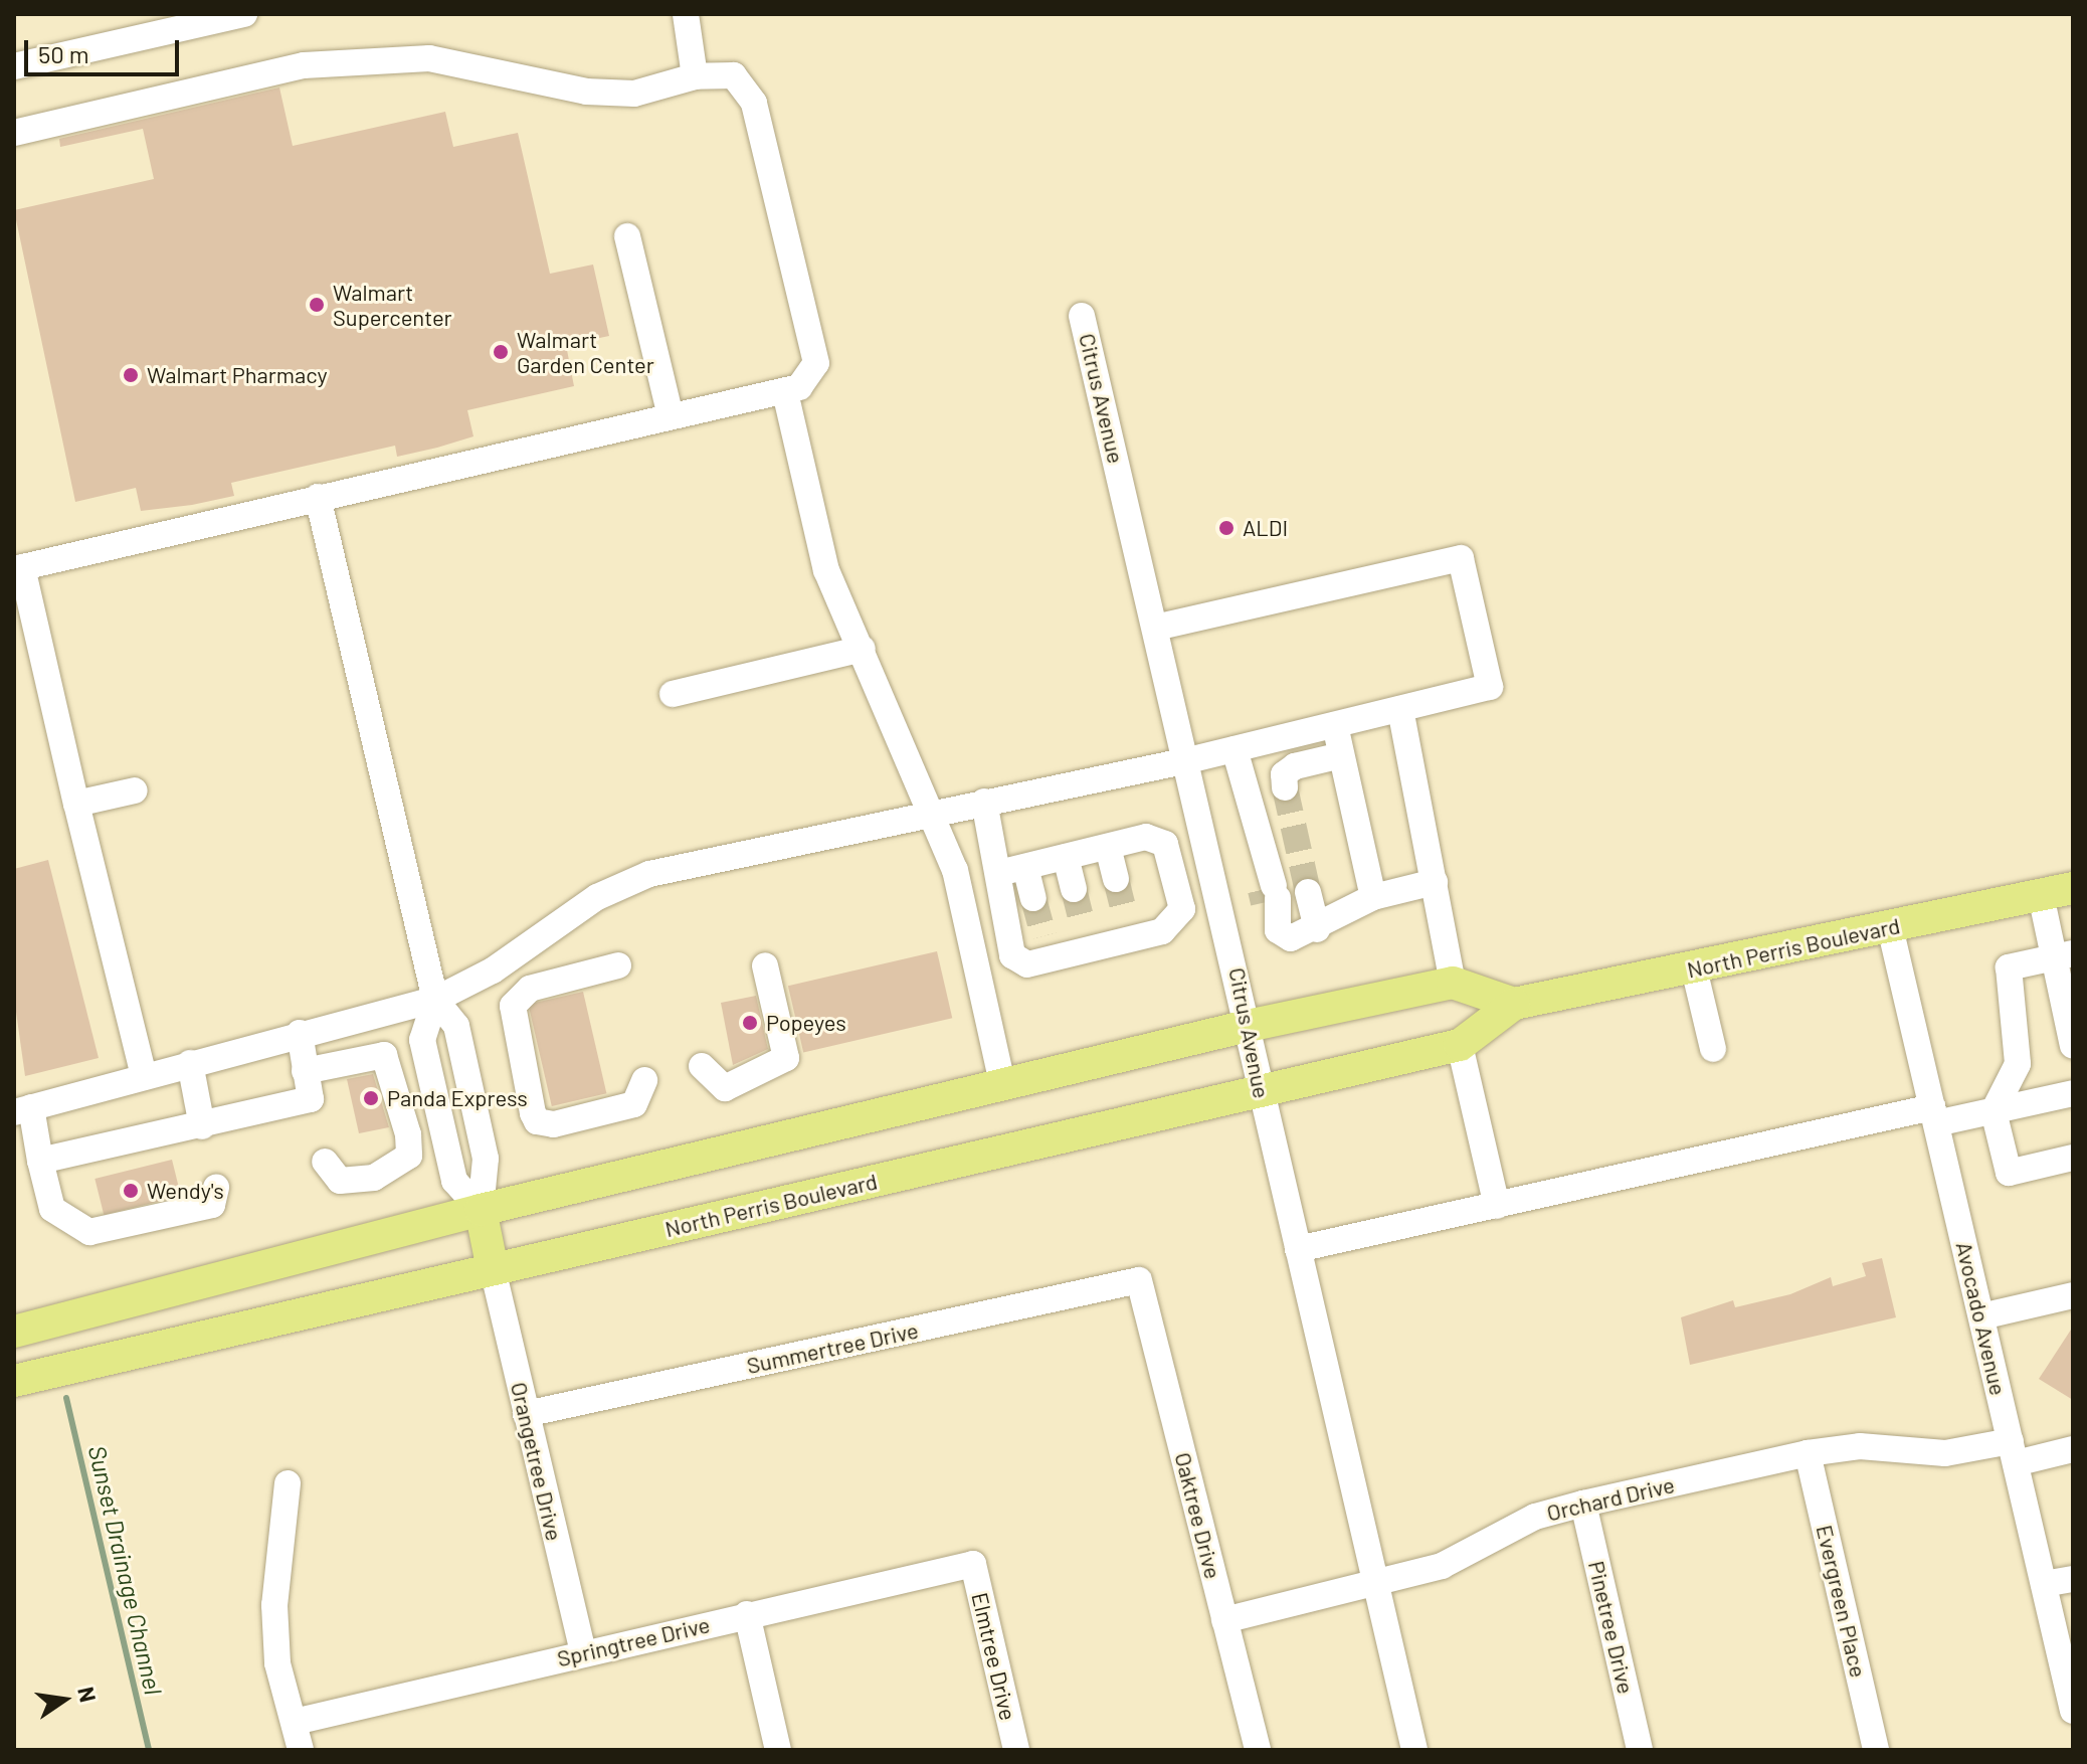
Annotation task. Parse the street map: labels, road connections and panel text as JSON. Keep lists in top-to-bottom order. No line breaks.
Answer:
{"streets":{"main road":["North Perris Boulevard"],"street":["Citrus Avenue","Avocado Avenue","Summertree Drive","Orangetree Drive","Orchard Drive","Oaktree Drive","Evergreen Place","Pinetree Drive","Springtree Drive","Elmtree Drive"]},"crossings":[["Citrus Avenue","North Perris Boulevard"],["Citrus Avenue","Orchard Drive"],["North Perris Boulevard","Avocado Avenue"],["North Perris Boulevard","Orangetree Drive"],["Avocado Avenue","Orchard Drive"],["Summertree Drive","Orangetree Drive"],["Summertree Drive","Oaktree Drive"],["Orangetree Drive","Springtree Drive"],["Orchard Drive","Oaktree Drive"],["Orchard Drive","Evergreen Place"],["Orchard Drive","Pinetree Drive"],["Springtree Drive","Elmtree Drive"]],"water":["Sunset Drainage Channel"],"places":["Walmart Supercenter","Walmart Garden Center","Walmart Pharmacy","ALDI","Popeyes","Panda Express","Wendy's"],"scale_bar":"50 m","north":"right"}
